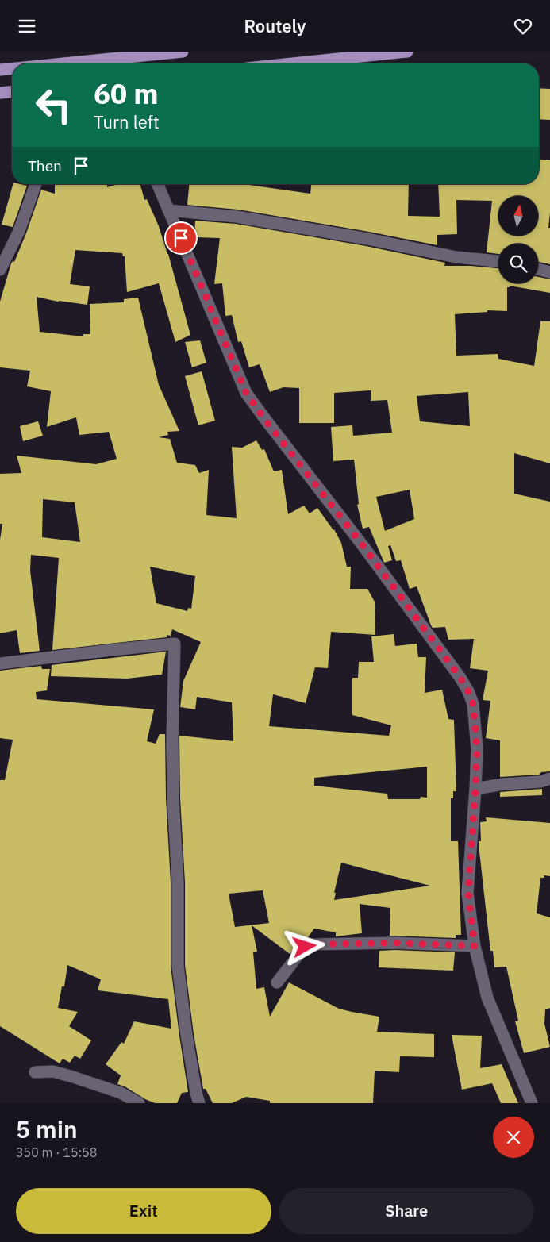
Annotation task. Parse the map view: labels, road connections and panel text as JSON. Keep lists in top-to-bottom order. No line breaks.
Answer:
{"north":"top","page":{"header":"Routely","turn":["60 m","Turn left"],"then":"Then","heading":["5 min","350 m · 15:58"],"buttons":["Exit","Share"]}}
